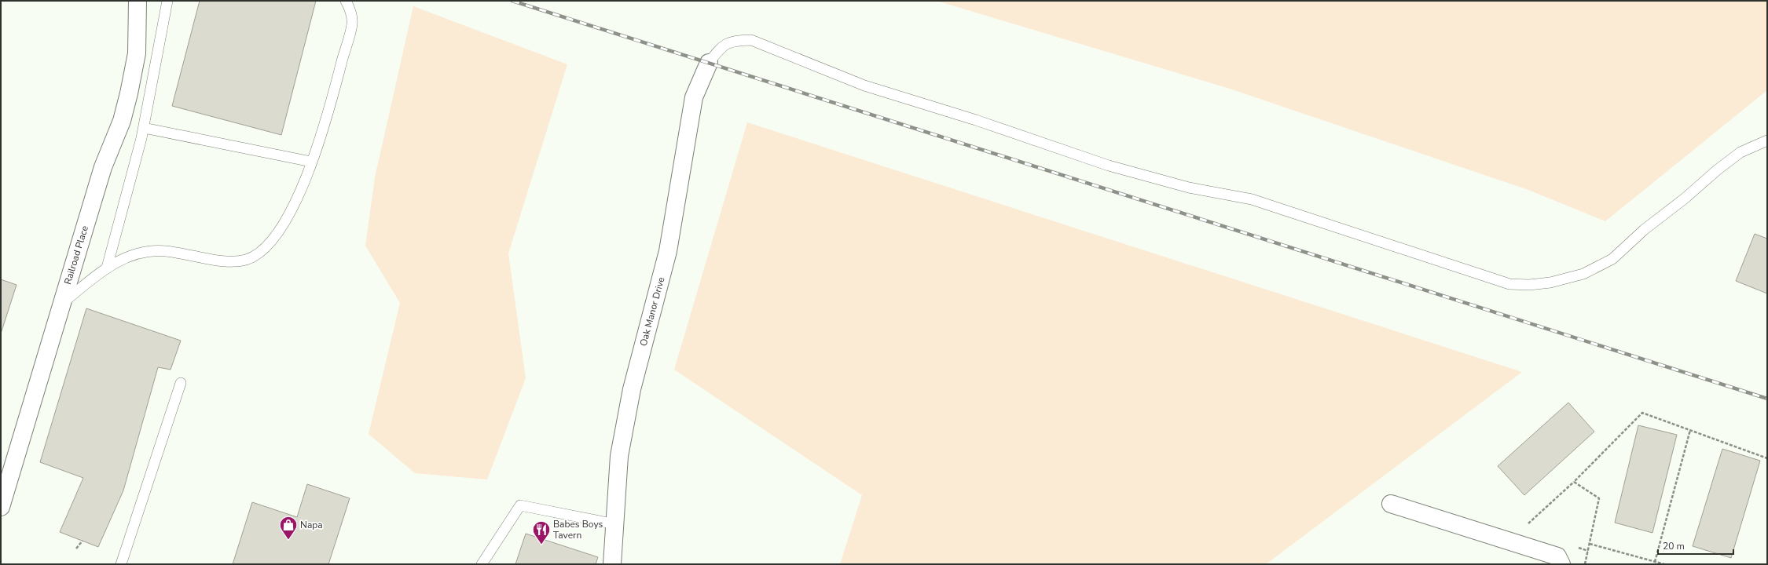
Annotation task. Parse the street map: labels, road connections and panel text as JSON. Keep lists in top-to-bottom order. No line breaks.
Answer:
{"streets":{"street":["Railroad Place","Oak Manor Drive"]},"places":{"shop":["Napa"],"restaurant":["Babes Boys Tavern"]},"scale_bar":"20 m"}
